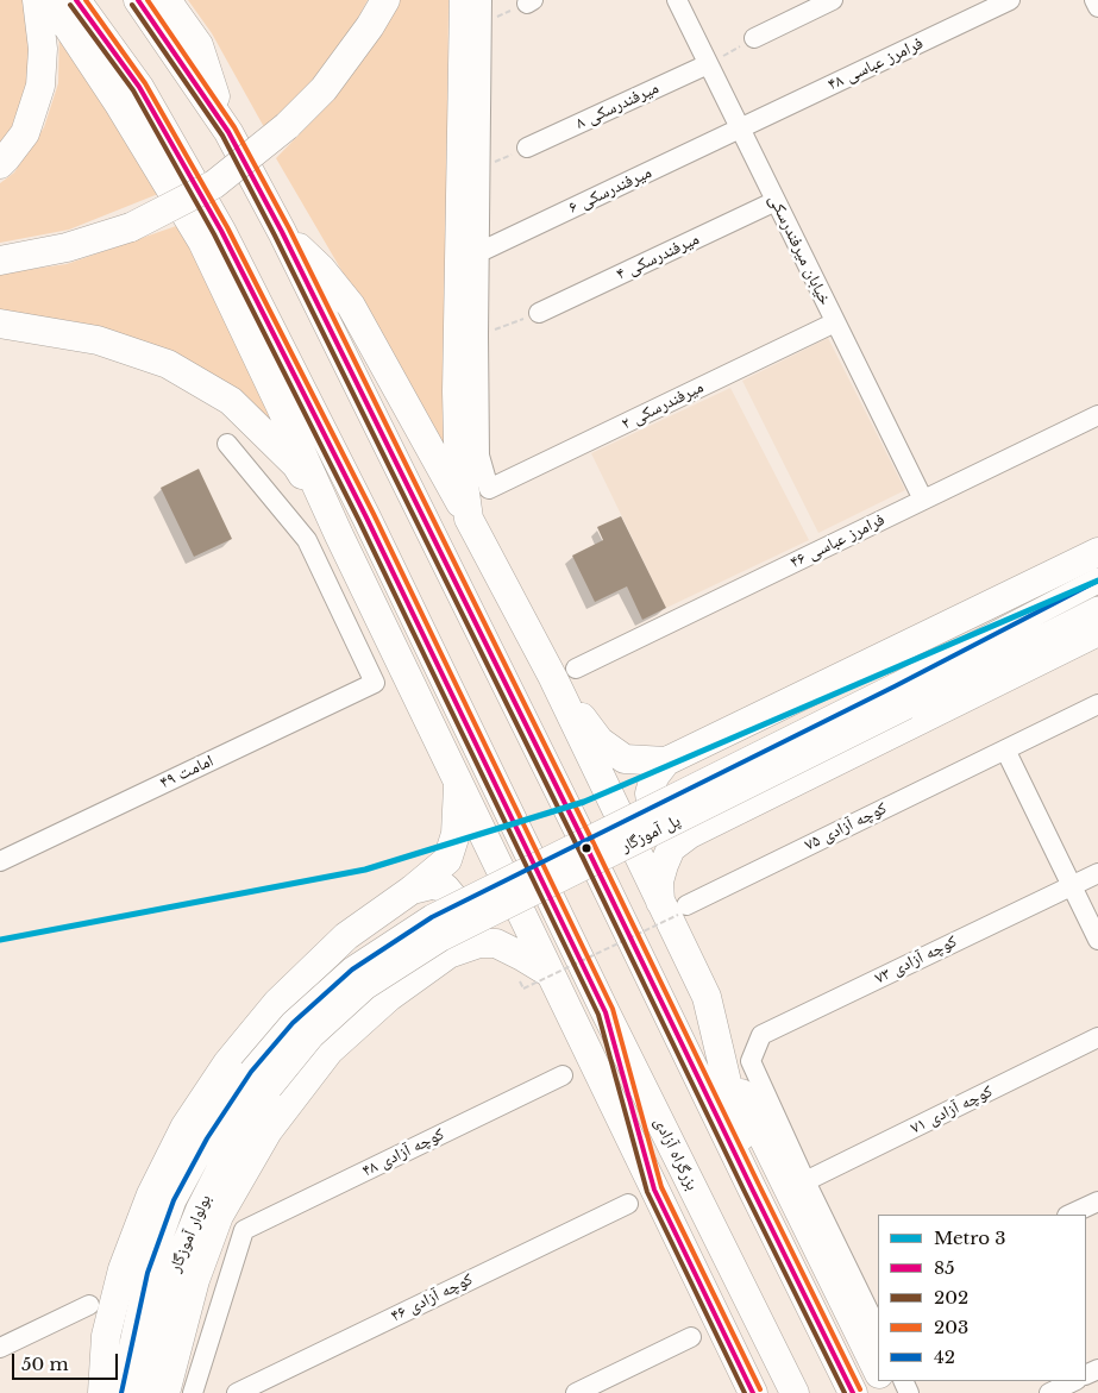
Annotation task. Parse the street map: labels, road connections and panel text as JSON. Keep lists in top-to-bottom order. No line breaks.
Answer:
{"streets":{"highway":["بزرگراه آزادی"],"main road":["پل آموزگار","بولوار آموزگار"],"street":["فرامرز عباسی ۴۸","میرفندرسکی ۸","میرفندرسکی ۶","خیابان میرفندرسکی","میرفندرسکی ۴","میرفندرسکی ۲","فرامرز عباسی ۴۶","امامت ۴۹","کوچه آزادی ۷۵","کوچه آزادی ۷۳","کوچه آزادی ۷۱","کوچه آزادی ۴۸","کوچه آزادی ۴۶"]},"crossings":[["فرامرز عباسی ۴۸","میرفندرسکی ۶"],["فرامرز عباسی ۴۸","خیابان میرفندرسکی"],["میرفندرسکی ۸","خیابان میرفندرسکی"],["میرفندرسکی ۶","خیابان میرفندرسکی"],["خیابان میرفندرسکی","میرفندرسکی ۴"],["خیابان میرفندرسکی","میرفندرسکی ۲"],["خیابان میرفندرسکی","فرامرز عباسی ۴۶"],["پل آموزگار","بولوار آموزگار"],["کوچه آزادی ۷۳","کوچه آزادی ۷۱"]],"lines":["transit line 85","transit line 203","transit line 202","metro line 3","transit line 42"],"legend":["Metro 3","85","202","203","42"],"scale_bar":"50 m"}
